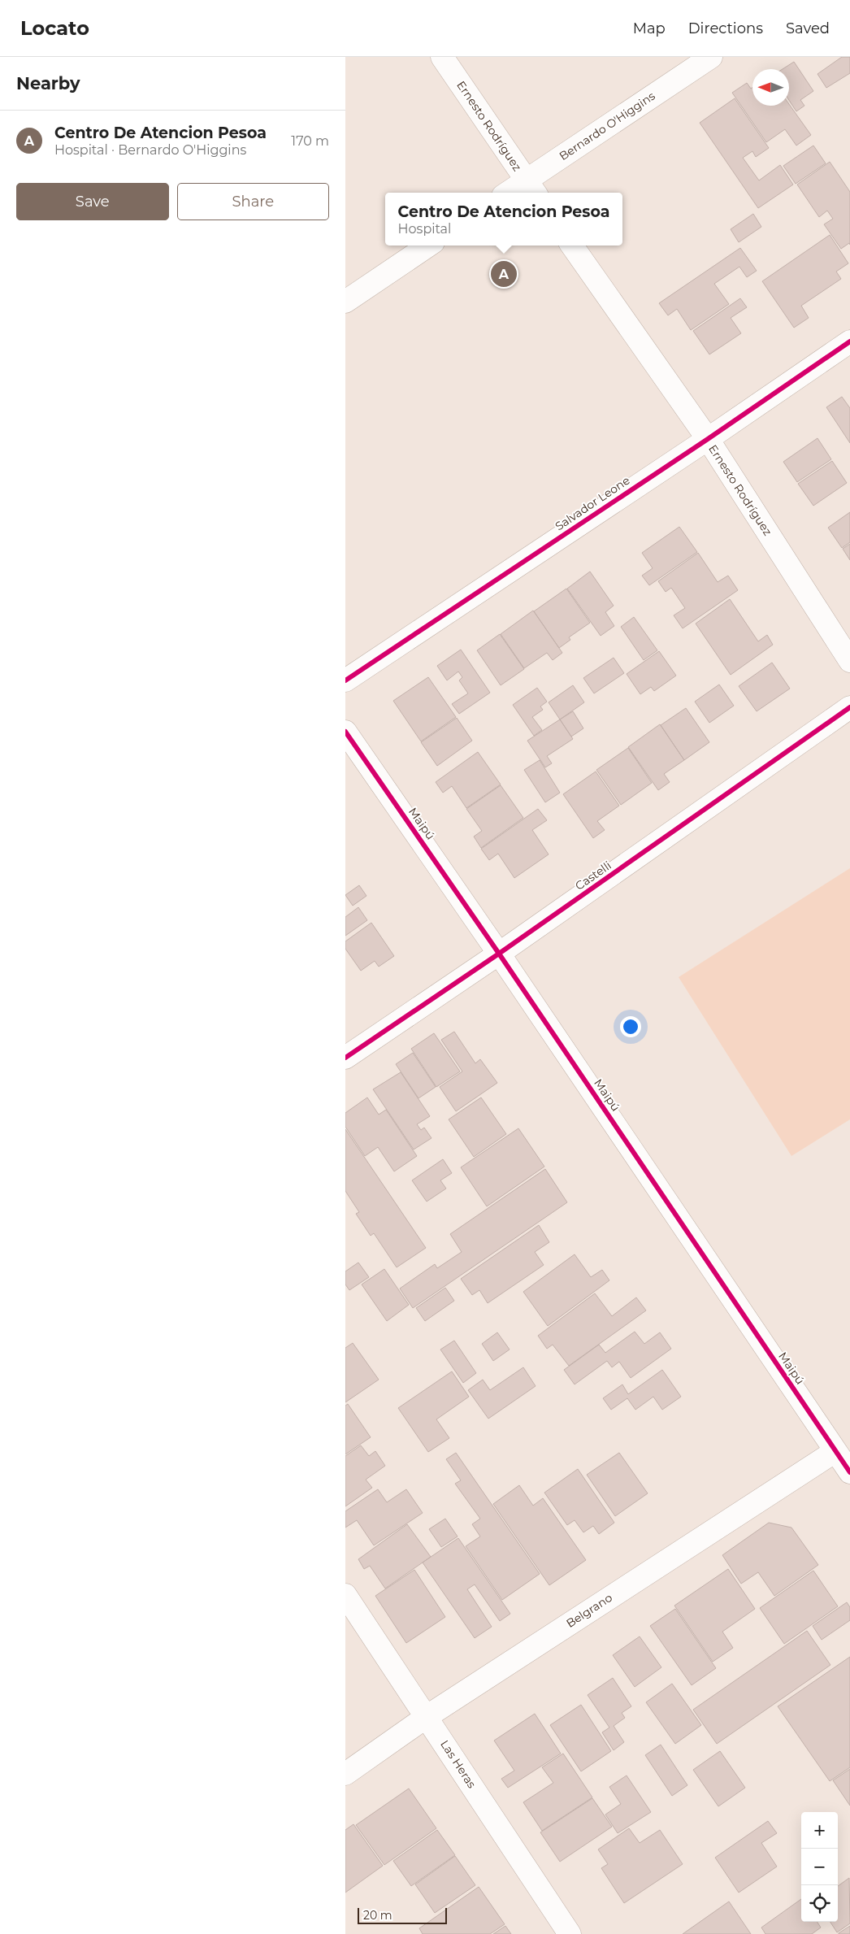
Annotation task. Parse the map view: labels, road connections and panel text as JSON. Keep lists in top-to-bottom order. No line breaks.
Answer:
{"streets":{"street":["Ernesto Rodríguez","Bernardo O'Higgins","Salvador Leone","Maipú","Castelli","Belgrano","Las Heras"]},"crossings":[["Ernesto Rodríguez","Bernardo O'Higgins"],["Ernesto Rodríguez","Salvador Leone"],["Maipú","Castelli"],["Maipú","Belgrano"],["Belgrano","Las Heras"]],"scale_bar":"20 m","north":"left","page":{"header":"Locato","nav":["Map","Directions","Saved"],"heading":"Nearby","list":[{"mark":"A","name":"Centro De Atencion Pesoa","note":"Hospital · Bernardo O'Higgins","value":"170 m"}],"buttons":["Save","Share"],"popup":["Centro De Atencion Pesoa","Hospital"],"pins":"A","map_buttons":["+","−"],"scale":"20 m"}}
